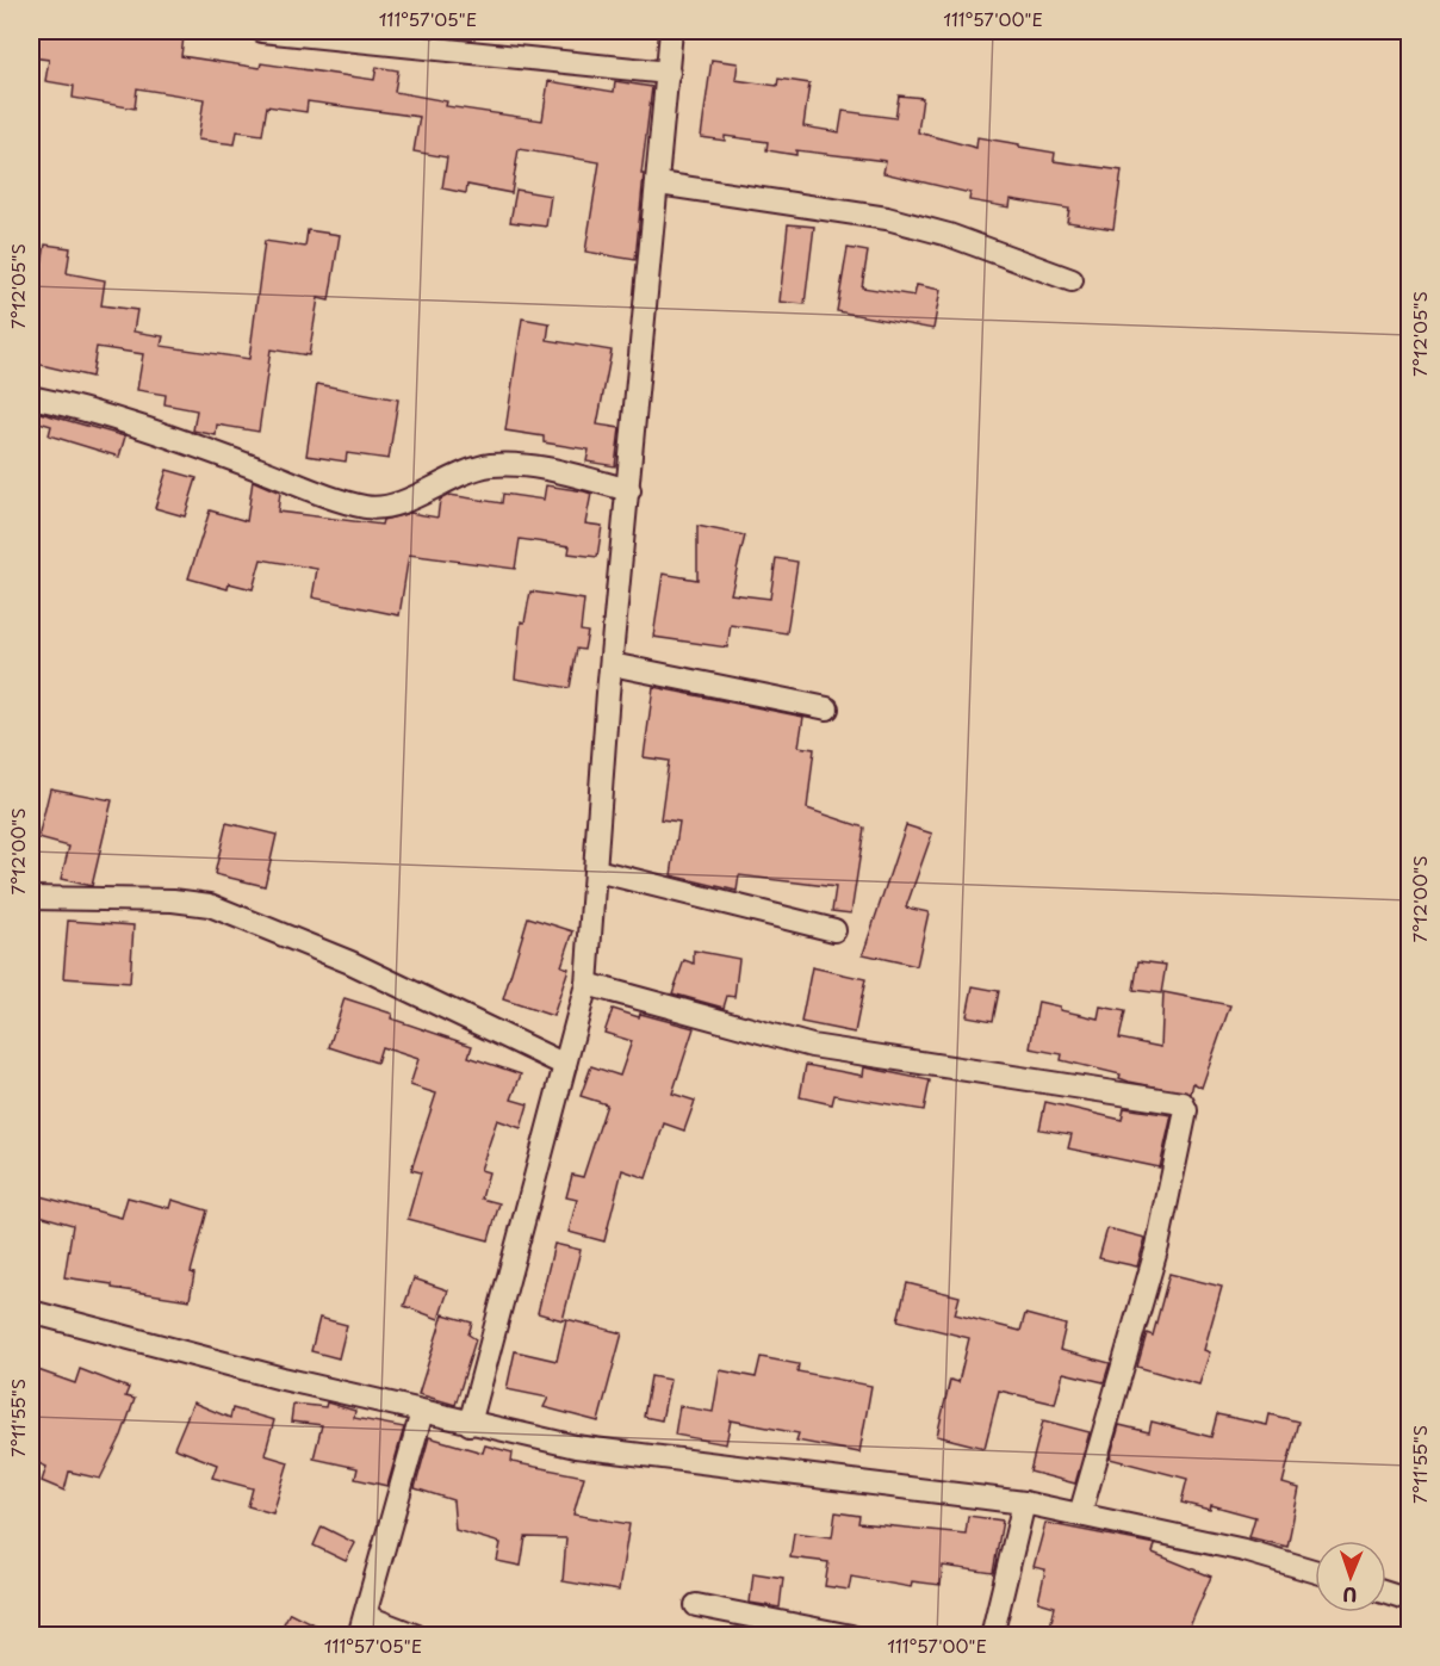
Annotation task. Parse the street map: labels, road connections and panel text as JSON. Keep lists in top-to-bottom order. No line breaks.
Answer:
{"north":"bottom","coordinates":["111°57'05\"E","111°57'00\"E","7°12'05\"S","7°12'00\"S","7°11'55\"S"]}
